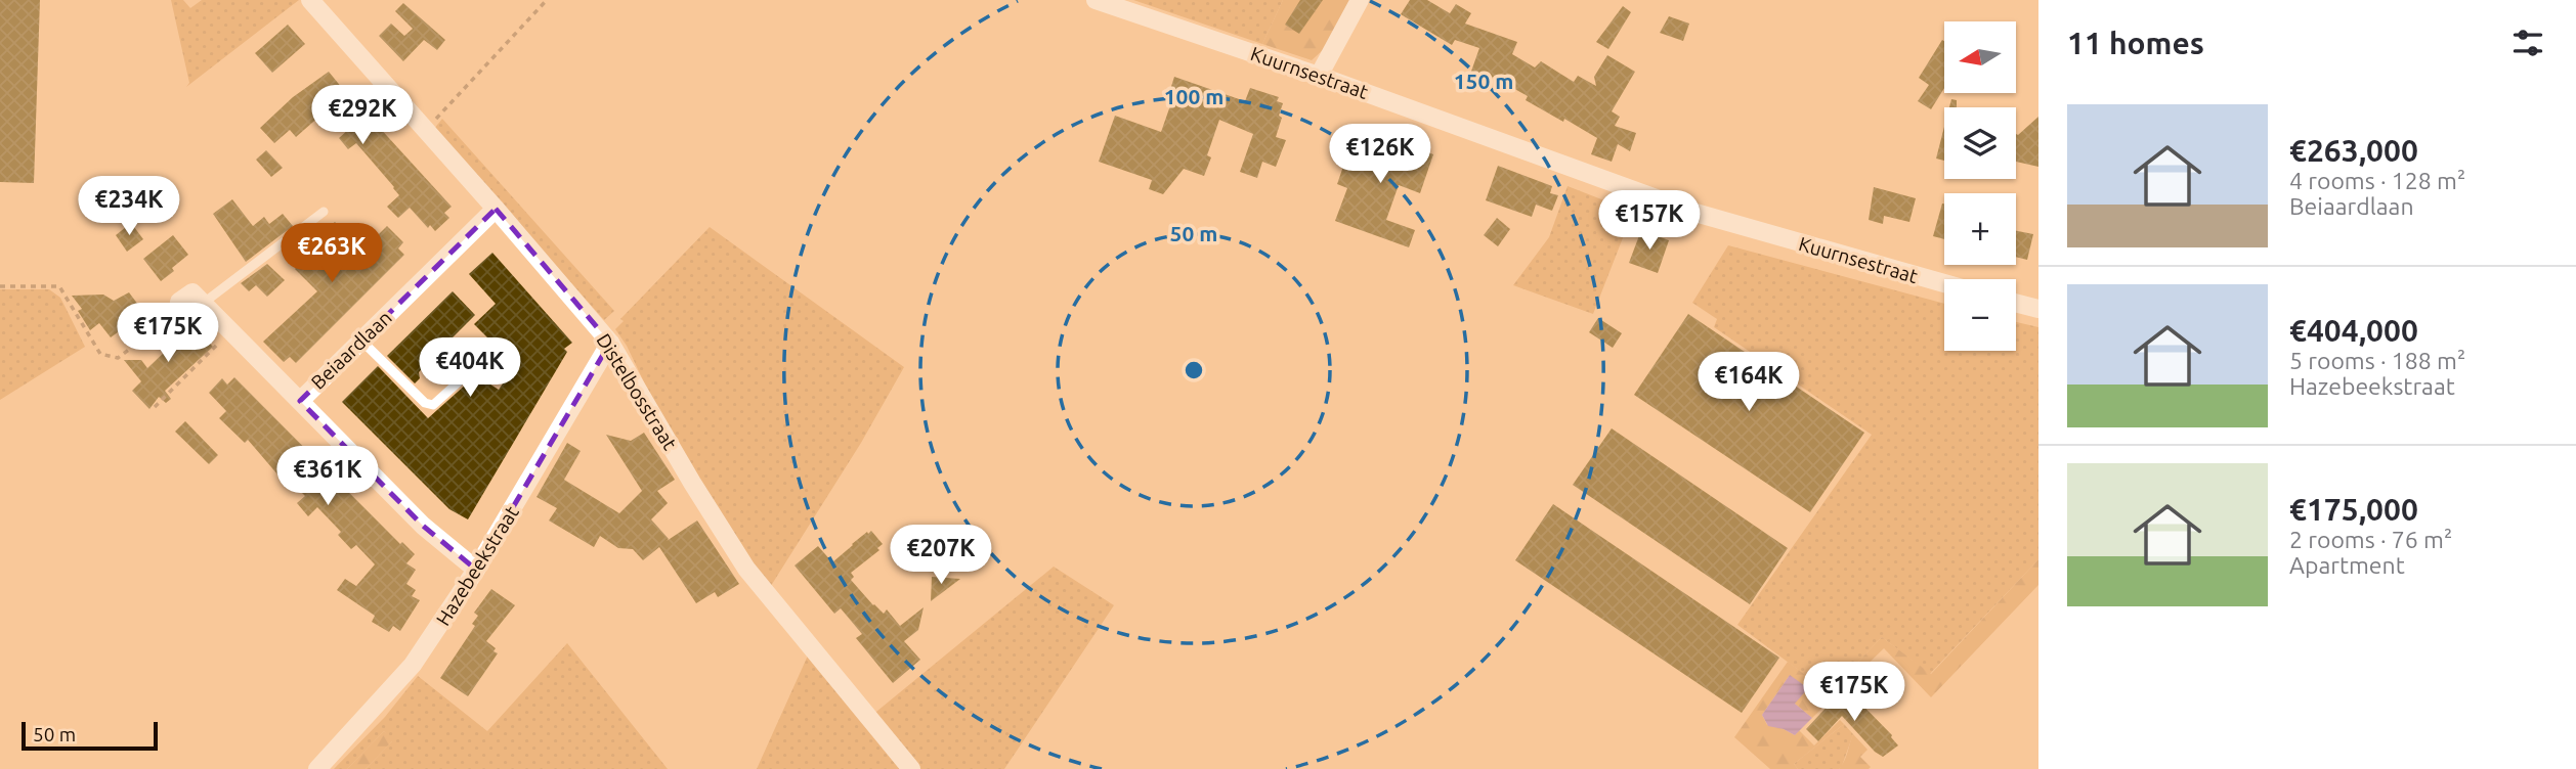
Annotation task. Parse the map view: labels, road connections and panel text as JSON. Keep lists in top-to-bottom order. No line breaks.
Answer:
{"streets":{"street":["Kuurnsestraat","Beiaardlaan","Distelbosstraat","Hazebeekstraat"]},"crossings":[["Beiaardlaan","Distelbosstraat"],["Distelbosstraat","Hazebeekstraat"]],"scale_bar":"50 m","north":"left","page":{"heading":"11 homes","map_buttons":["+","−"],"price":["€292K","€126K","€234K","€157K","€263K","€175K","€404K","€164K","€361K","€207K","€175K"],"list":[{"name":"€263,000","note":"4 rooms · 128 m² · Beiaardlaan"},{"name":"€404,000","note":"5 rooms · 188 m² · Hazebeekstraat"},{"name":"€175,000","note":"2 rooms · 76 m² · Apartment"}],"scale":"50 m"},"rings":["150 m","100 m","50 m"]}
